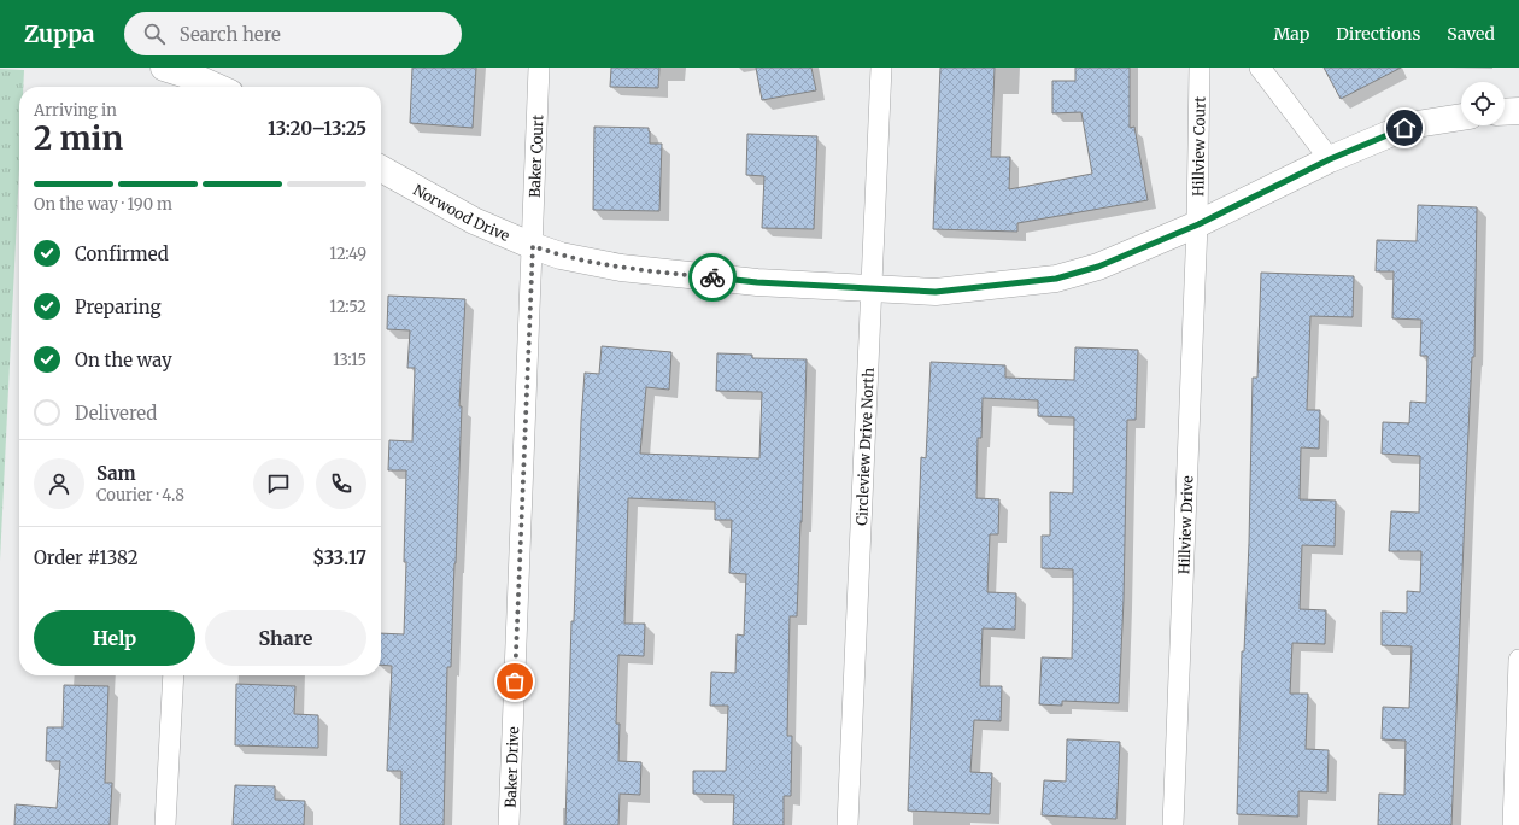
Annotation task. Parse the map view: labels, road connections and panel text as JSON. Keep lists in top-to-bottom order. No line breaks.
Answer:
{"streets":{"main road":["Norwood Drive"],"street":["Hillview Court","Baker Court","Circleview Drive North","Hillview Drive","Baker Drive"]},"crossings":[["Hillview Court","Norwood Drive"],["Hillview Court","Hillview Drive"],["Baker Court","Norwood Drive"],["Baker Court","Baker Drive"],["Norwood Drive","Circleview Drive North"],["Norwood Drive","Hillview Drive"],["Norwood Drive","Baker Drive"]],"page":{"header":"Zuppa","search":"Search here","nav":["Map","Directions","Saved"],"heading":["2 min","Arriving in","13:20–13:25"],"panel":["Sam","Courier · 4.8","Order #1382","$33.17"],"bar":"On the way · 190 m","list":[["Confirmed","12:49"],["Preparing","12:52"],["On the way","13:15"],"Delivered"],"buttons":["Help","Share"]}}
